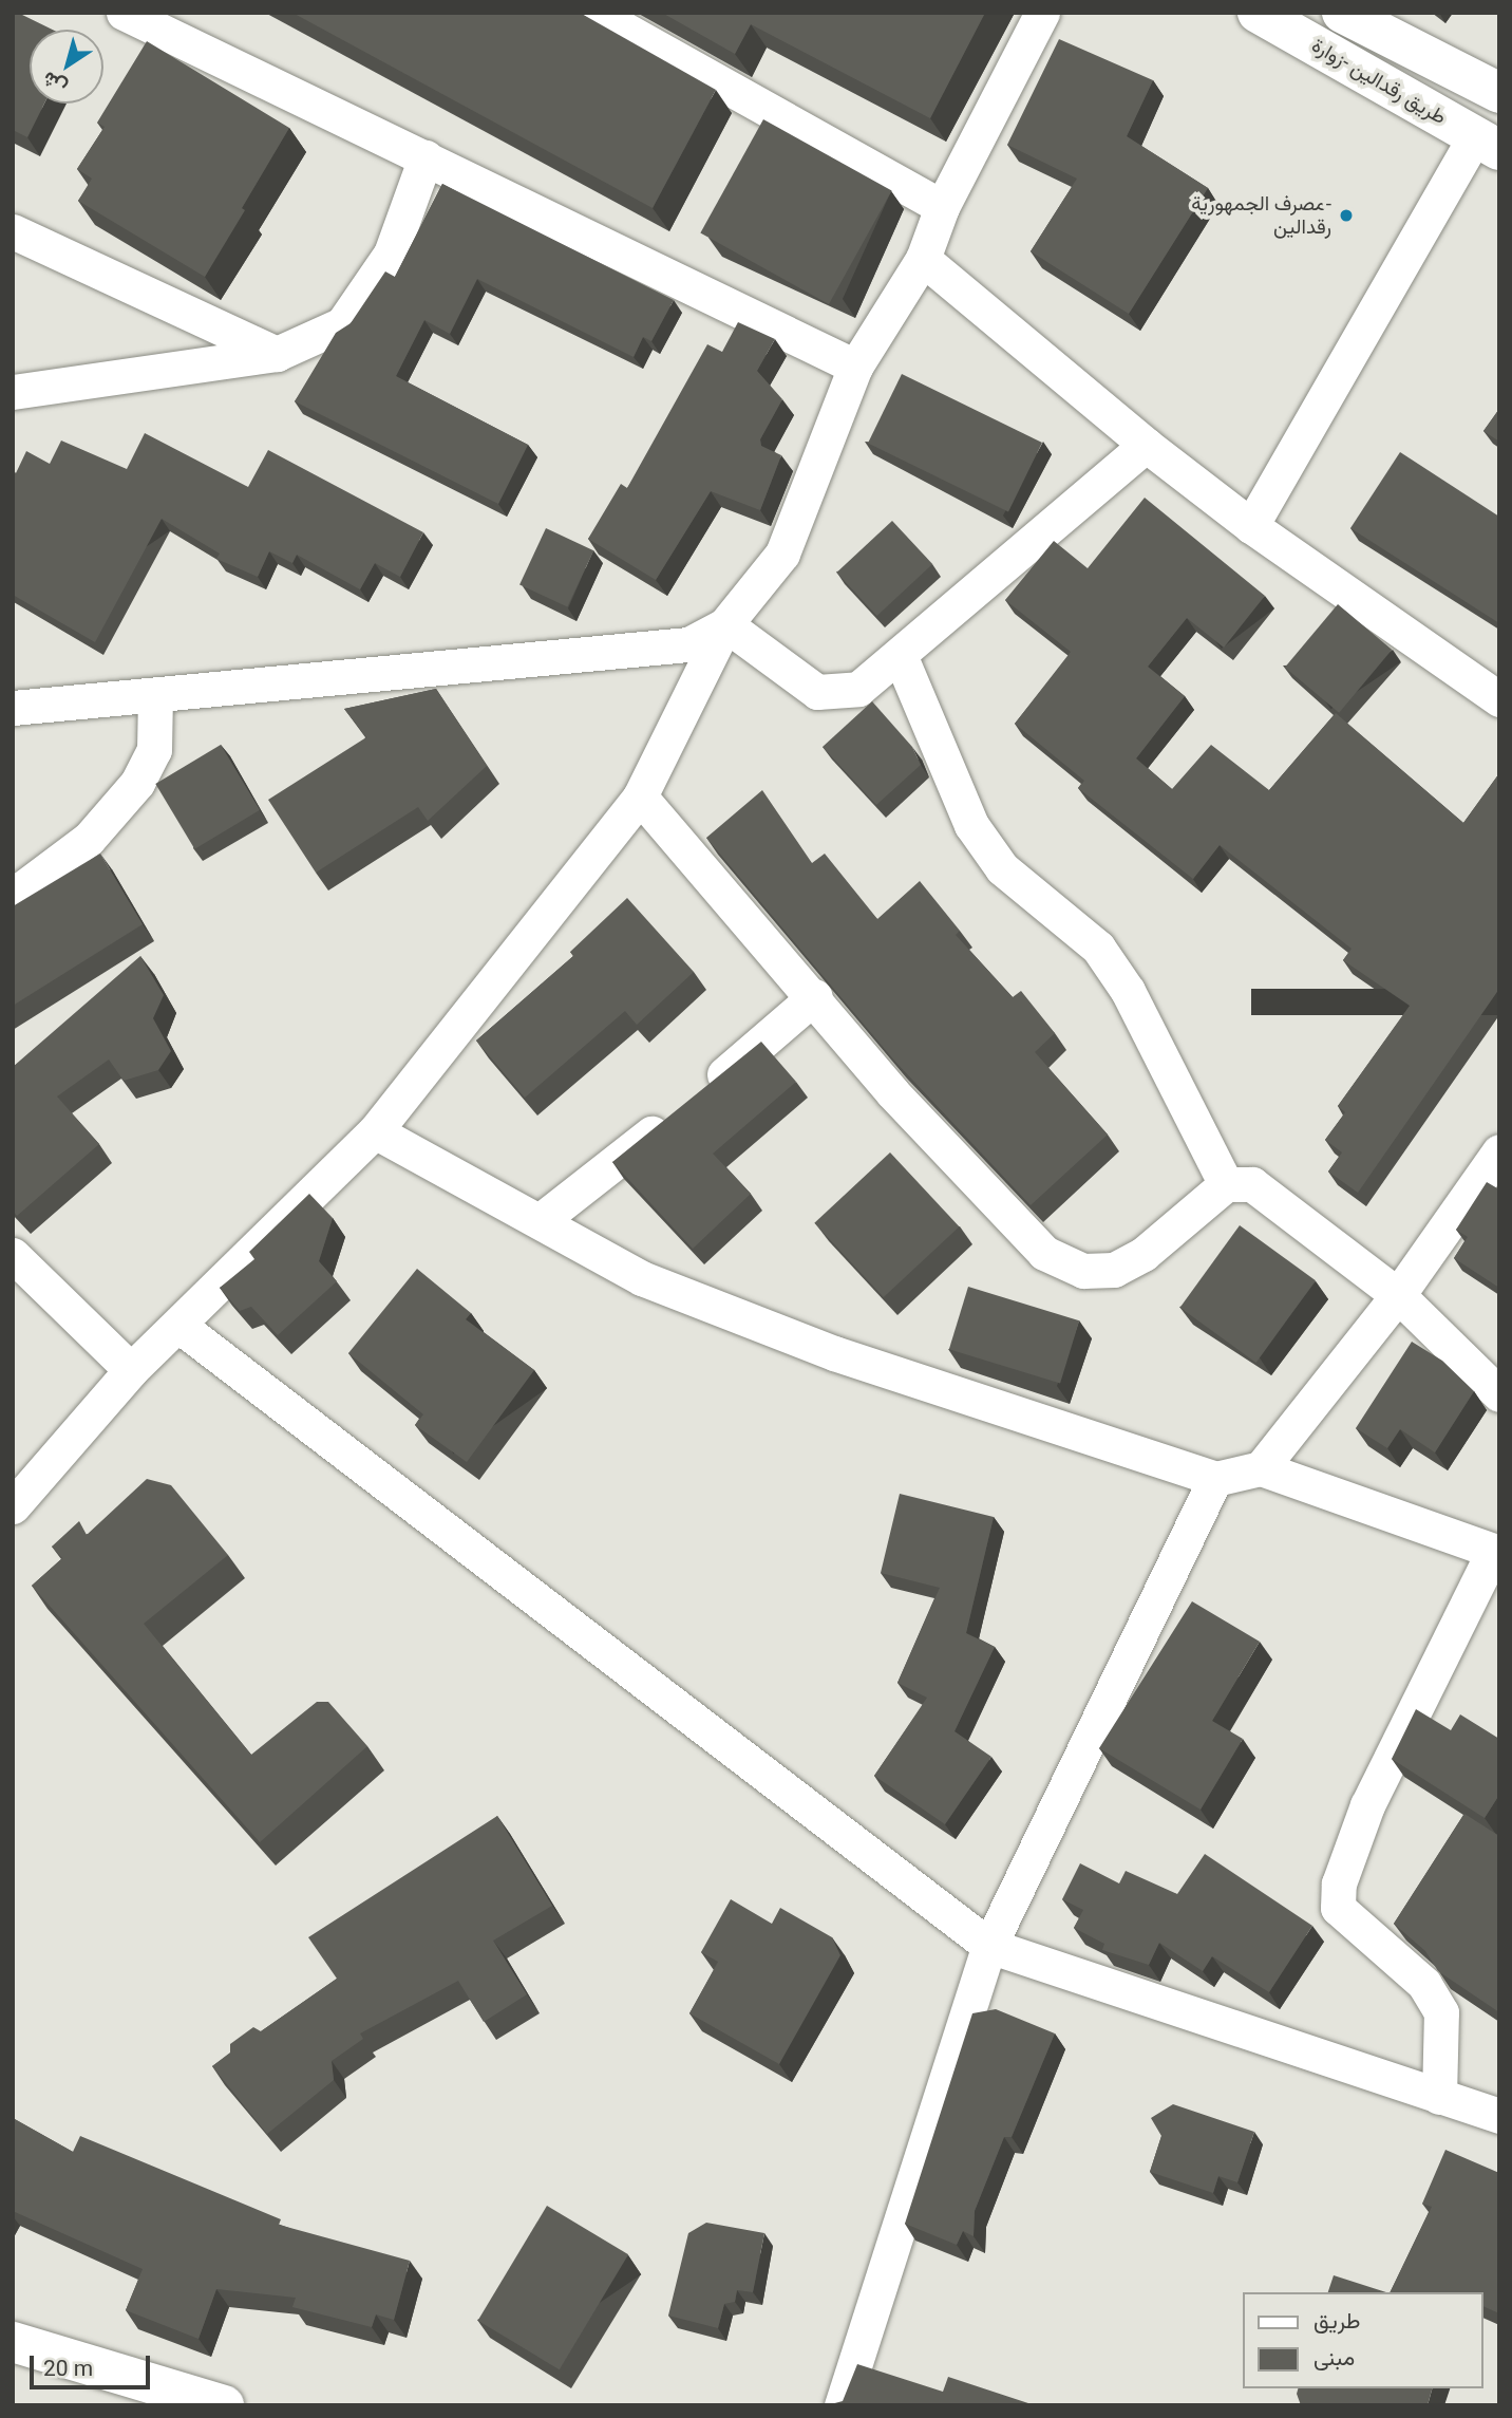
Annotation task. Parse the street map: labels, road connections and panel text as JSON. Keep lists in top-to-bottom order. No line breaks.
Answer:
{"streets":{"main road":["طريق رقدالين -زوارة"]},"places":["مصرف الجمهورية- رقدالين"],"legend":["طريق","مبنى"],"scale_bar":"20 m","north":"bottom left"}
